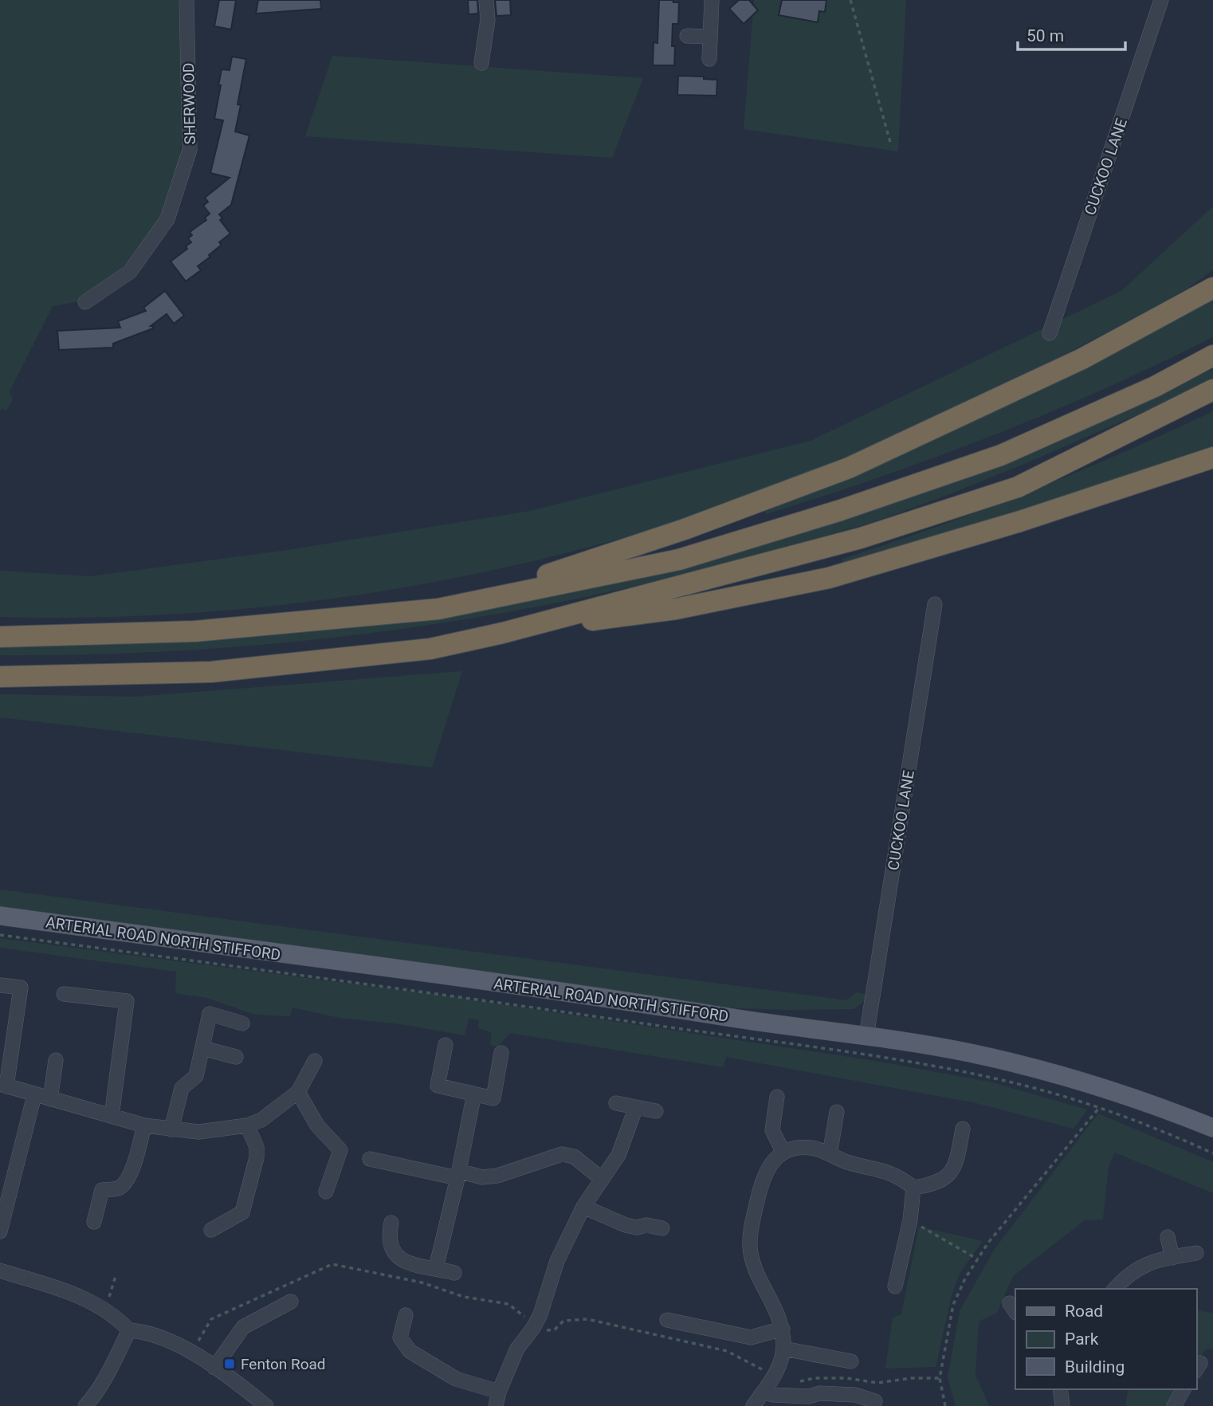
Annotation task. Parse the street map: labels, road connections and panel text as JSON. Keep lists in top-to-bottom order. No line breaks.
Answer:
{"streets":{"main road":["ARTERIAL ROAD NORTH STIFFORD"],"street":["SHERWOOD","CUCKOO LANE"]},"crossings":[["CUCKOO LANE","ARTERIAL ROAD NORTH STIFFORD"]],"places":{"transit":["Fenton Road"]},"legend":["Road","Park","Building"],"scale_bar":"50 m"}
